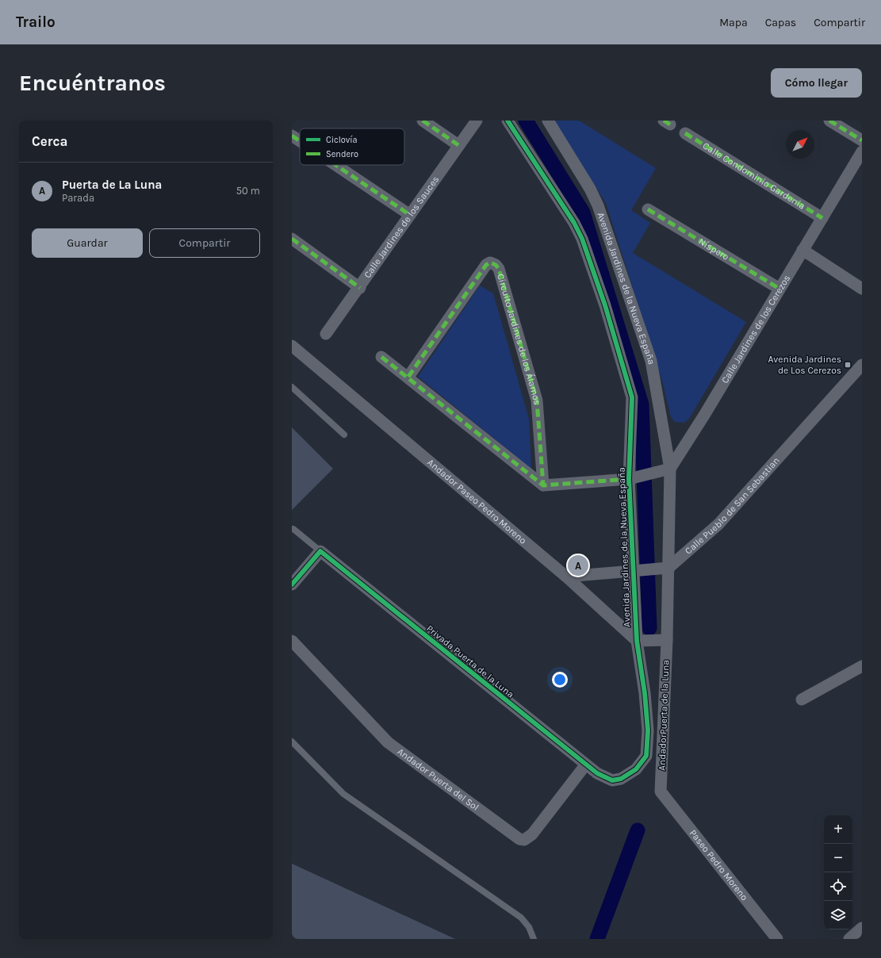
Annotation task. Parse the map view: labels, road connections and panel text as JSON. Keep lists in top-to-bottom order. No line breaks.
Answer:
{"streets":{"street":["Calle Condominio Gardenia","Calle Jardines de los Sauces","Níspero","Avenida Jardines de la Nueva España","Calle Jardines de los Cerezos","Circuito Jardines de los Álamos","Andador Paseo Pedro Moreno","Calle Pueblo de San Sebastian","Privada Puerta de la Luna","AndadorPuerta de la Luna","Andador Puerta del Sol","Paseo Pedro Moreno"]},"crossings":[["Calle Condominio Gardenia","Calle Jardines de los Cerezos"],["Níspero","Calle Jardines de los Cerezos"],["Avenida Jardines de la Nueva España","Calle Jardines de los Cerezos"],["Avenida Jardines de la Nueva España","Andador Paseo Pedro Moreno"],["Avenida Jardines de la Nueva España","Calle Pueblo de San Sebastian"],["Avenida Jardines de la Nueva España","AndadorPuerta de la Luna"],["Andador Paseo Pedro Moreno","AndadorPuerta de la Luna"],["Privada Puerta de la Luna","AndadorPuerta de la Luna"],["Privada Puerta de la Luna","Andador Puerta del Sol"],["AndadorPuerta de la Luna","Paseo Pedro Moreno"]],"places":{"transit":["Avenida Jardines de Los Cerezos"]},"legend":["Ciclovía","Sendero"],"north":"top right","page":{"header":"Trailo","nav":["Mapa","Capas","Compartir"],"buttons":["Cómo llegar",["Guardar","Compartir"]],"title":"Encuéntranos","heading":"Cerca","list":[{"mark":"A","name":"Puerta de La Luna","note":"Parada","value":"50 m"}],"pins":"A","map_buttons":["+","−"]}}
